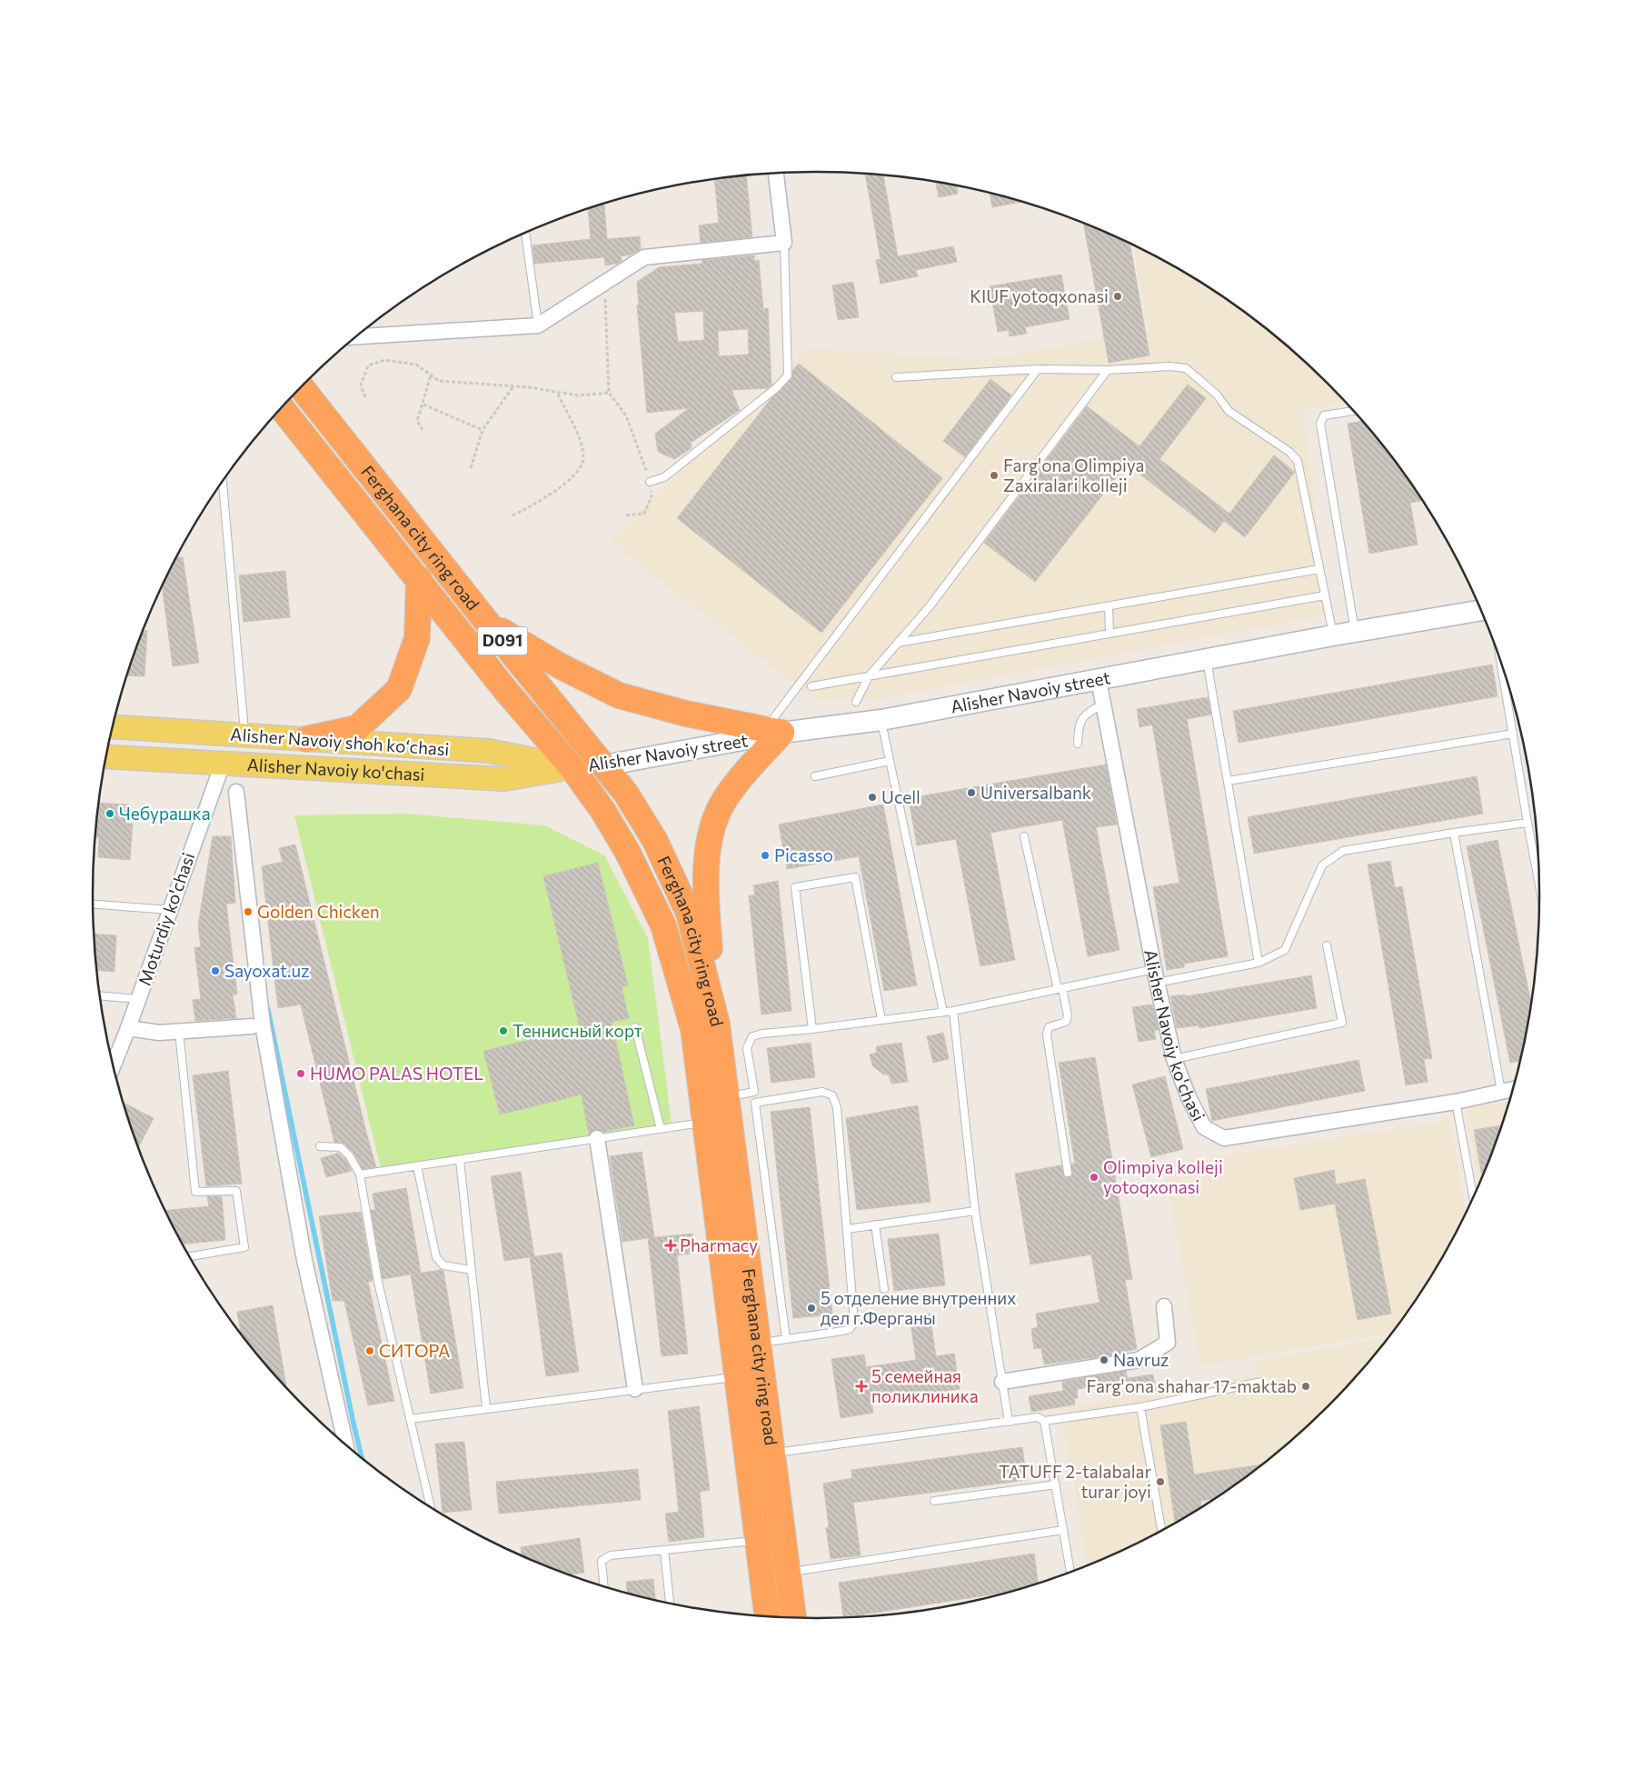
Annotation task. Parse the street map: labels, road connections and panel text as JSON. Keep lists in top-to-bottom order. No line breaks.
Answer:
{"streets":{"highway":["Ferghana city ring road","D091"],"main road":["Alisher Navoiy street","Alisher Navoiy shoh koʻchasi","Alisher Navoiy ko'chasi"],"street":["Moturdiy ko'chasi"]},"crossings":[["Ferghana city ring road","Alisher Navoiy street"],["Ferghana city ring road","Alisher Navoiy shoh koʻchasi"],["Ferghana city ring road","Alisher Navoiy ko'chasi"],["Alisher Navoiy street","Alisher Navoiy shoh koʻchasi"],["Alisher Navoiy street","Alisher Navoiy ko'chasi"],["Alisher Navoiy shoh koʻchasi","Alisher Navoiy ko'chasi"],["Alisher Navoiy ko'chasi","Moturdiy ko'chasi"]],"places":{"other":["KIUF yotoqxonasi","Farg'ona Olimpiya Zaxiralari kolleji","Universalbank","Ucell","Чебурашка","Picasso","Golden Chicken","Sayoxat.uz","Теннисный корт","HUMO PALAS HOTEL","Olimpiya kolleji yotoqxonasi","5 отделение внутренних дел г.Ферганы","СИТОРА","Navruz","Farg'ona shahar 17-maktab","TATUFF 2-talabalar turar joyi"],"health":["Pharmacy","5 семейная поликлиника"]}}
